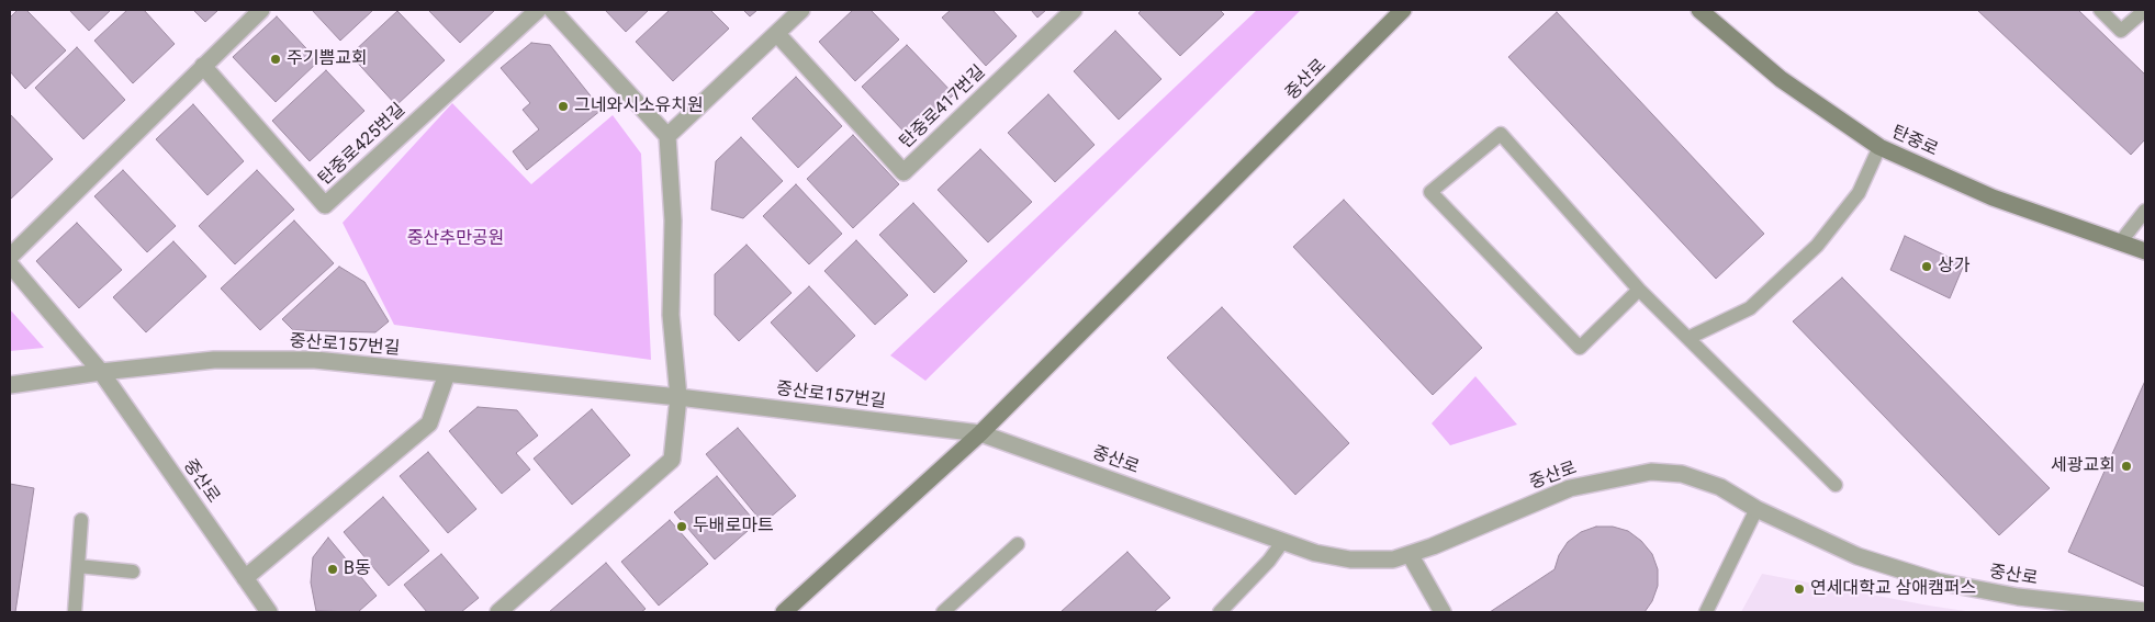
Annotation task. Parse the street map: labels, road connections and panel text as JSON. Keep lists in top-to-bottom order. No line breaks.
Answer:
{"streets":{"main road":["중산로","탄중로"],"street":["탄중로417번길","탄중로425번길","중산로157번길"]},"crossings":[["중산로","중산로157번길"]],"parks":["중산추만공원"],"places":["주기쁨교회","그네와시소유치원","상가","세광교회","두배로마트","B동","연세대학교 삼애캠퍼스"]}
